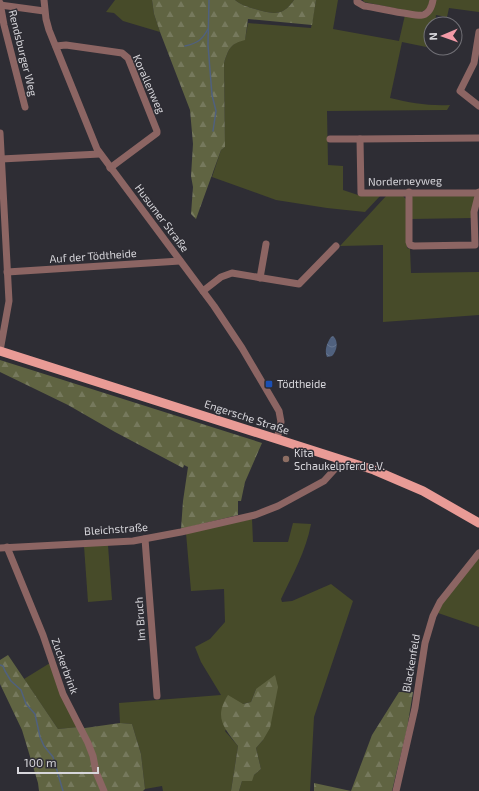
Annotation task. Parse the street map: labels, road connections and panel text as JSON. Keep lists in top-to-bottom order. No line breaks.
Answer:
{"streets":{"main road":["Engersche Straße"],"street":["Rendsburger Weg","Korallenweg","Norderneyweg","Husumer Straße","Auf der Tödtheide","Bleichstraße","Im Bruch","Blackenfeld","Zuckerbrink"]},"crossings":[["Rendsburger Weg","Husumer Straße"],["Korallenweg","Husumer Straße"],["Husumer Straße","Auf der Tödtheide"],["Husumer Straße","Engersche Straße"],["Engersche Straße","Bleichstraße"],["Bleichstraße","Im Bruch"],["Bleichstraße","Zuckerbrink"]],"places":{"transit":["Tödtheide"],"other":["Kita Schaukelpferd e.V."]},"scale_bar":"100 m","north":"left"}
